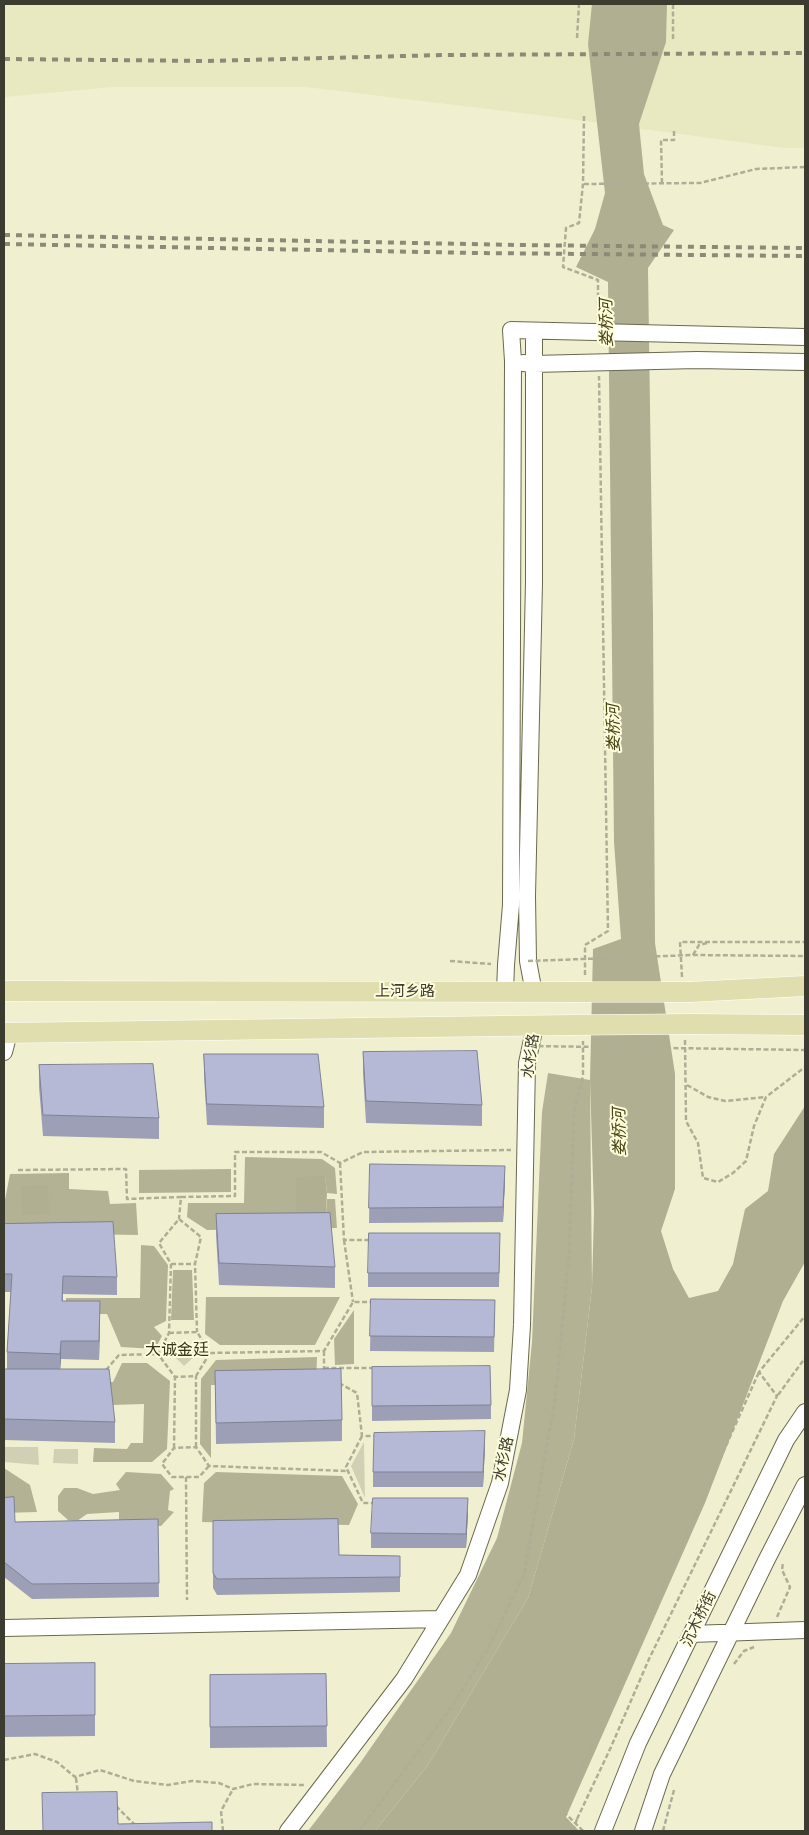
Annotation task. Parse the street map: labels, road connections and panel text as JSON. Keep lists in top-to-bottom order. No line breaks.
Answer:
{"streets":{"main road":["上河乡路"],"street":["水杉路","沉木桥街"]},"districts":["大诚金廷"],"water":["娄桥河"]}
